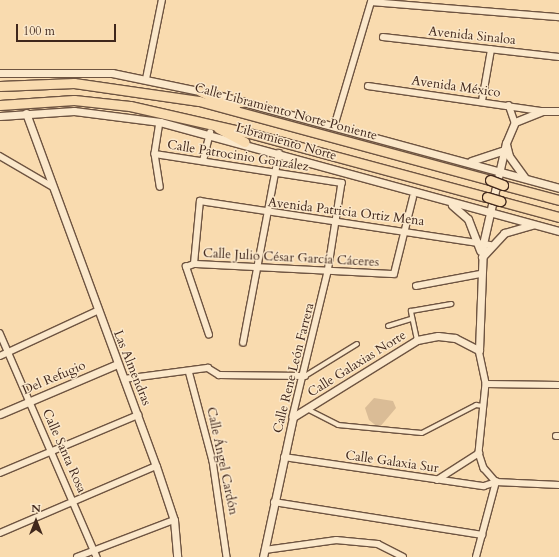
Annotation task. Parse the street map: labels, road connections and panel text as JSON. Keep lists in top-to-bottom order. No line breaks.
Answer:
{"streets":{"highway":["Calle Libramiento Norte Poniente"],"street":["Avenida Sinaloa","Avenida México","Libramiento Norte","Calle Patrocinio González","Avenida Patricia Ortiz Mena","Calle Julio César García Cáceres","Calle Galaxias Norte","Las Almendras","Calle Rene León Farrera","Del Refugio","Calle Santa Rosa","Calle Ángel Cardón","Calle Galaxia Sur"]},"crossings":[["Libramiento Norte","Las Almendras"],["Calle Patrocinio González","Calle Rene León Farrera"],["Avenida Patricia Ortiz Mena","Calle Julio César García Cáceres"],["Avenida Patricia Ortiz Mena","Calle Rene León Farrera"],["Calle Julio César García Cáceres","Calle Rene León Farrera"],["Calle Galaxias Norte","Calle Rene León Farrera"],["Las Almendras","Del Refugio"],["Calle Rene León Farrera","Calle Galaxia Sur"],["Del Refugio","Calle Santa Rosa"]],"scale_bar":"100 m","north":"top"}
